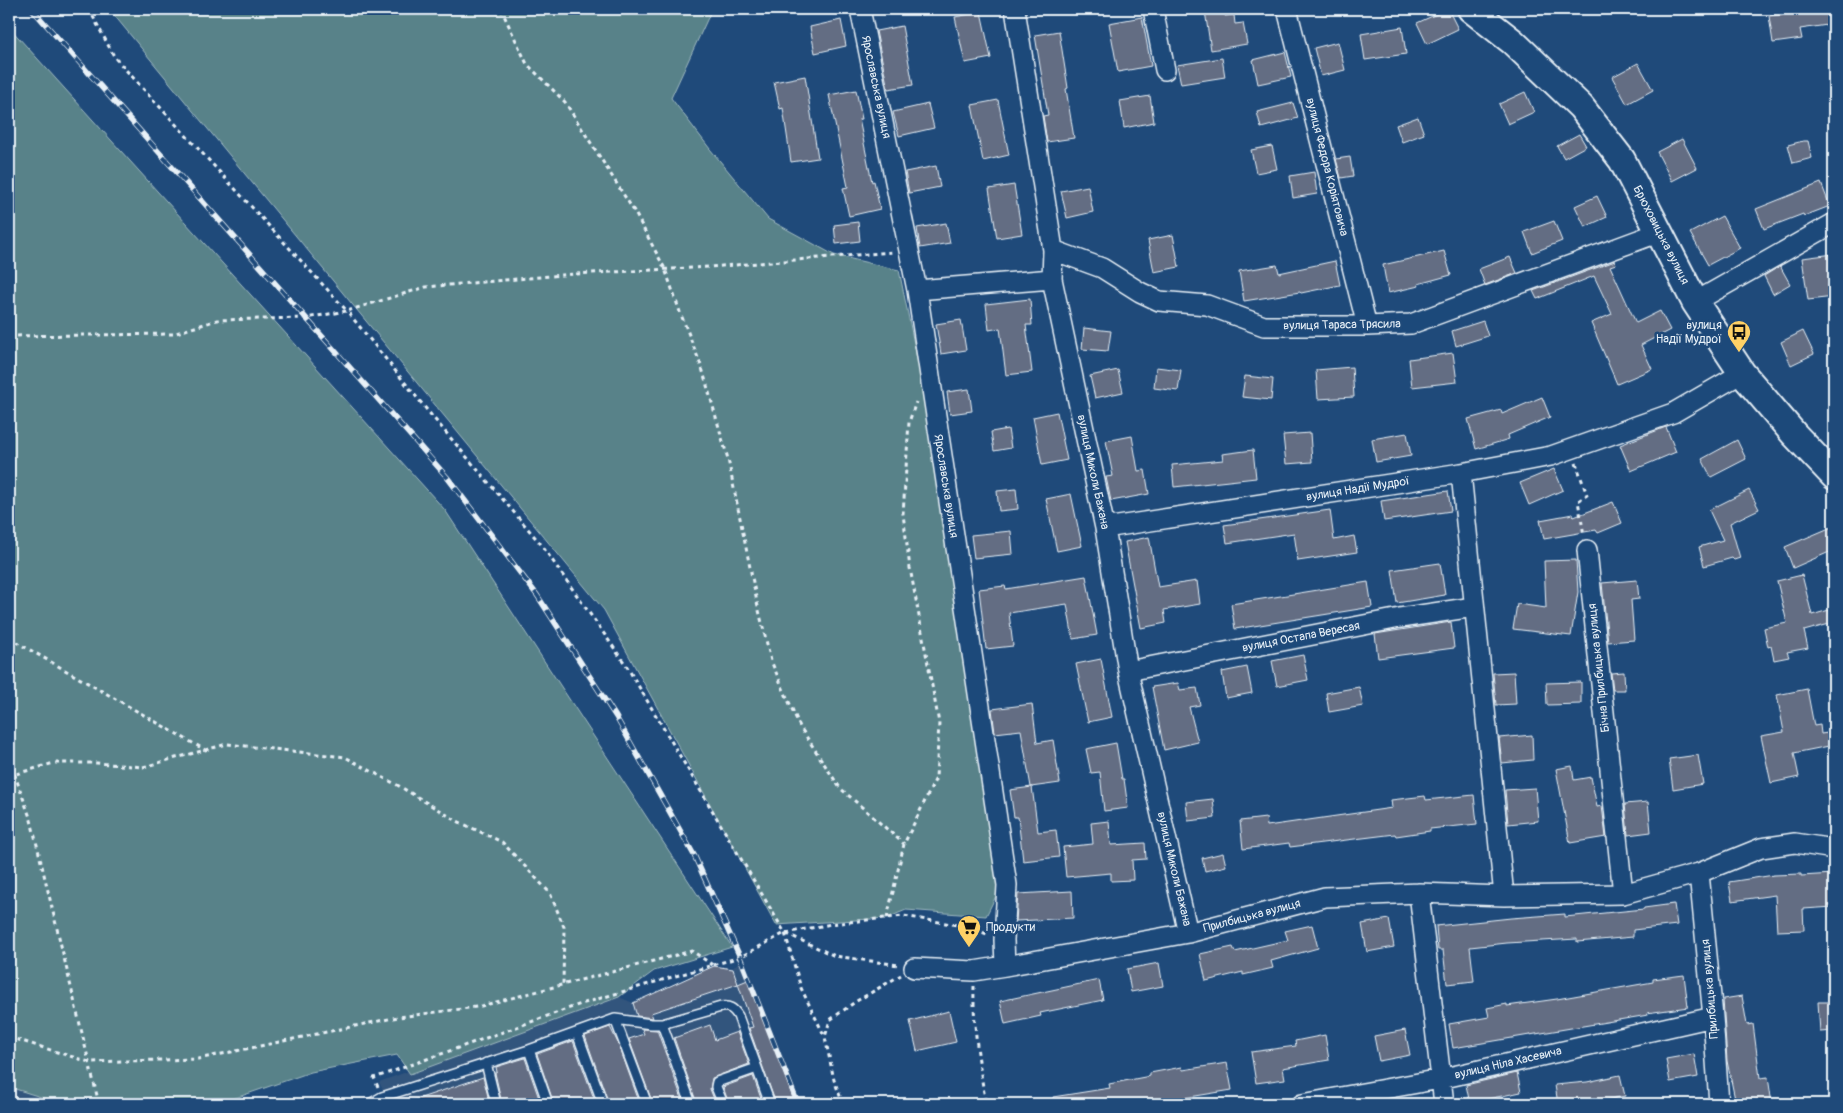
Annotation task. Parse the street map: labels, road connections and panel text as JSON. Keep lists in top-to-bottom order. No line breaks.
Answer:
{"streets":{"main road":["Брюховицька вулиця"],"street":["Ярославська вулиця","вулиця Федора Коріятовича","вулиця Тараса Трясила","вулиця Миколи Бажана","вулиця Надії Мудрої","вулиця Остапа Вересая","Бічна Прилбицька вулиця","Прилбицька вулиця","вулиця Ніла Хасевича"]},"crossings":[["Ярославська вулиця","Прилбицька вулиця"],["вулиця Федора Коріятовича","вулиця Тараса Трясила"],["Брюховицька вулиця","вулиця Тараса Трясила"],["Брюховицька вулиця","вулиця Надії Мудрої"],["вулиця Тараса Трясила","вулиця Миколи Бажана"],["вулиця Миколи Бажана","вулиця Надії Мудрої"],["вулиця Миколи Бажана","вулиця Остапа Вересая"],["вулиця Миколи Бажана","Прилбицька вулиця"],["Бічна Прилбицька вулиця","Прилбицька вулиця"],["Прилбицька вулиця","вулиця Ніла Хасевича"]],"places":{"bus stop":["вулиця Надії Мудрої"],"supermarket":["Продукти"]}}
